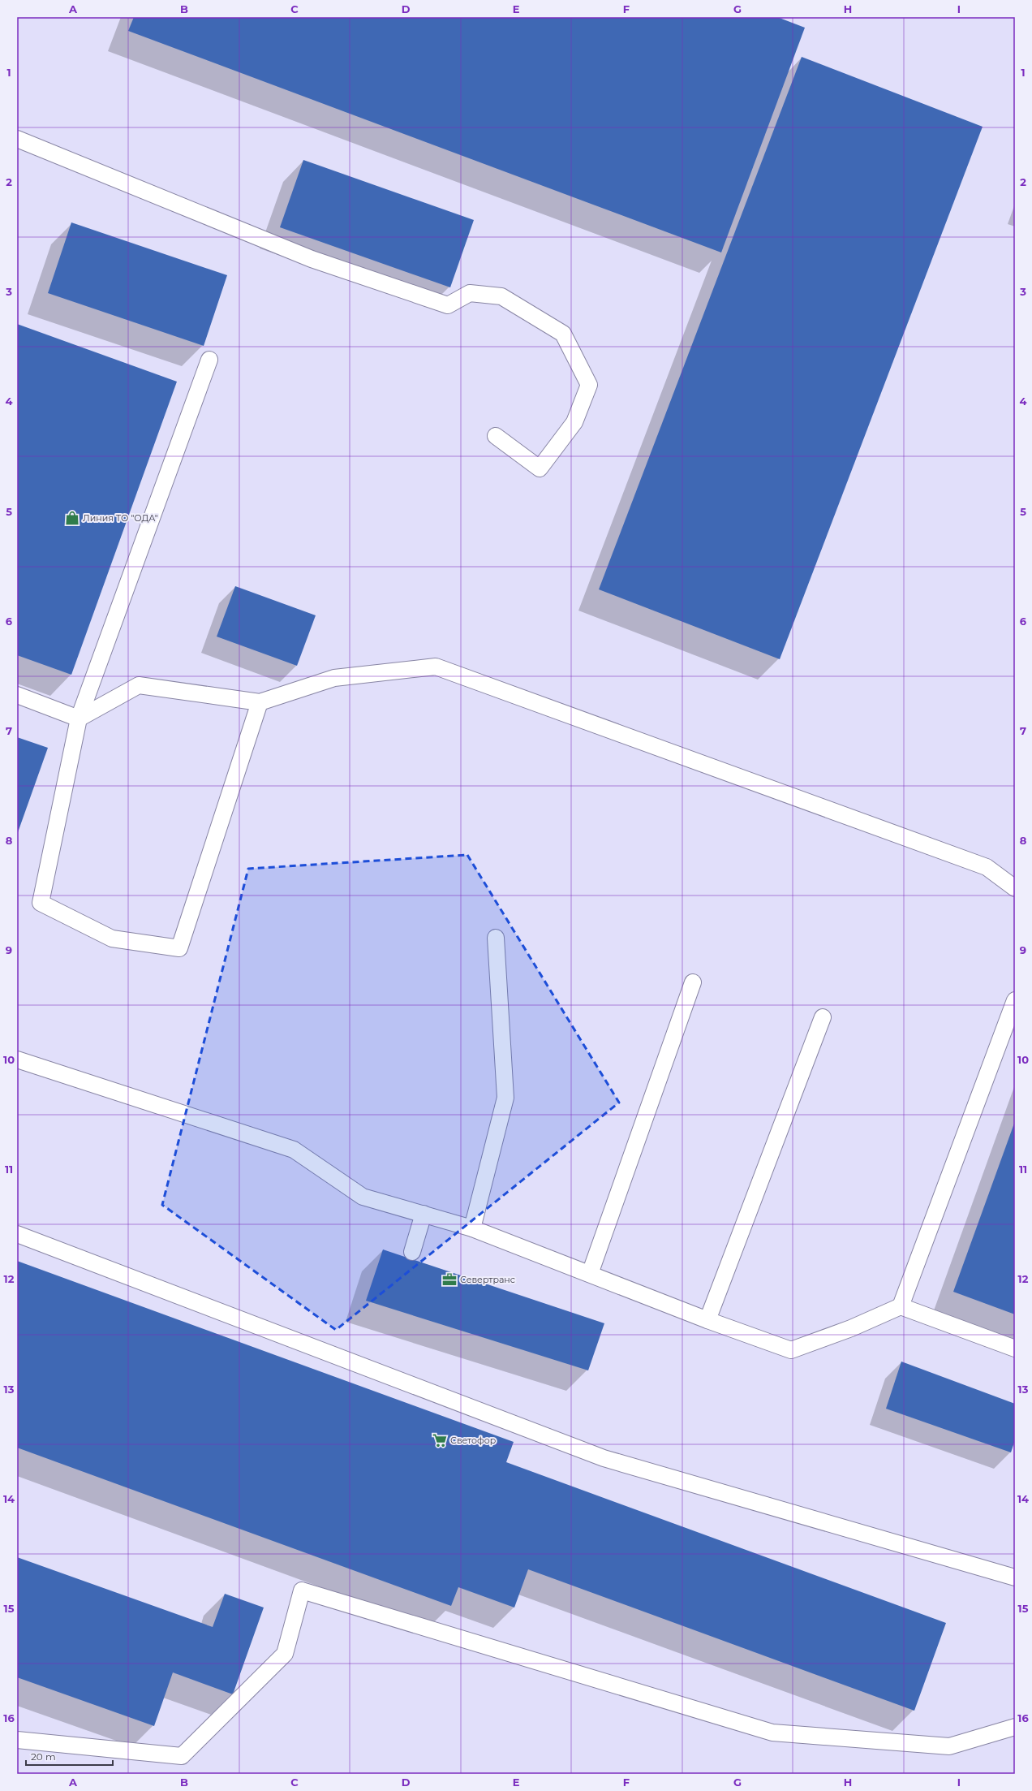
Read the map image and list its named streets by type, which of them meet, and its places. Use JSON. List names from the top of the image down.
{
  "places": {
    "shop": ["Линия ТО \"ОДА\""],
    "office": ["Севертранс"],
    "supermarket": ["Светофор"]
  },
  "scale_bar": "20 m",
  "grid": {
    "columns": [
      "A",
      "B",
      "C",
      "D",
      "E",
      "F",
      "G",
      "H",
      "I"
    ],
    "rows": [
      "1",
      "2",
      "3",
      "4",
      "5",
      "6",
      "7",
      "8",
      "9",
      "10",
      "11",
      "12",
      "13",
      "14",
      "15",
      "16"
    ]
  }
}
